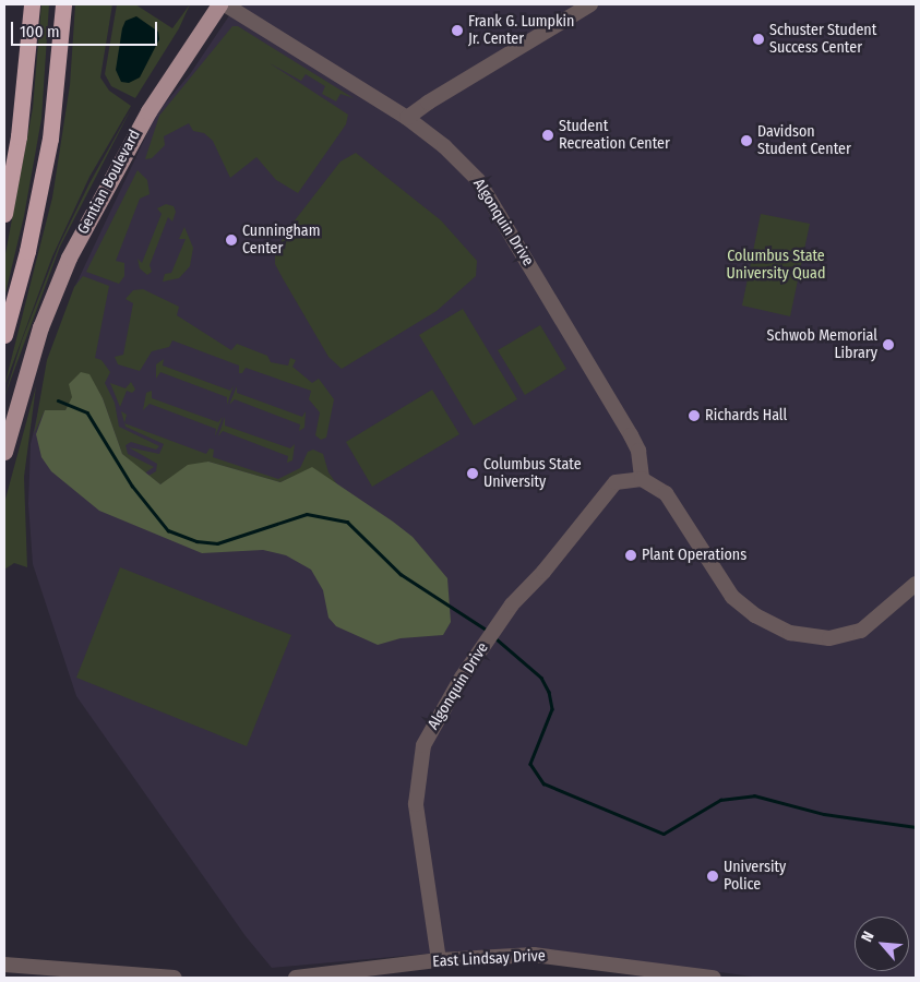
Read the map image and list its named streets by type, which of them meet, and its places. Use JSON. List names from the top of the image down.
{
  "streets": {
    "main road": ["Gentian Boulevard"],
    "street": ["Algonquin Drive", "East Lindsay Drive"]
  },
  "crossings": [
    ["Algonquin Drive", "East Lindsay Drive"]
  ],
  "parks": ["Columbus State University Quad"],
  "places": [
    "Frank G. Lumpkin Jr. Center",
    "Schuster Student Success Center",
    "Student Recreation Center",
    "Davidson Student Center",
    "Cunningham Center",
    "Schwob Memorial Library",
    "Richards Hall",
    "Columbus State University",
    "Plant Operations",
    "University Police"
  ],
  "scale_bar": "100 m",
  "north": "top left"
}
